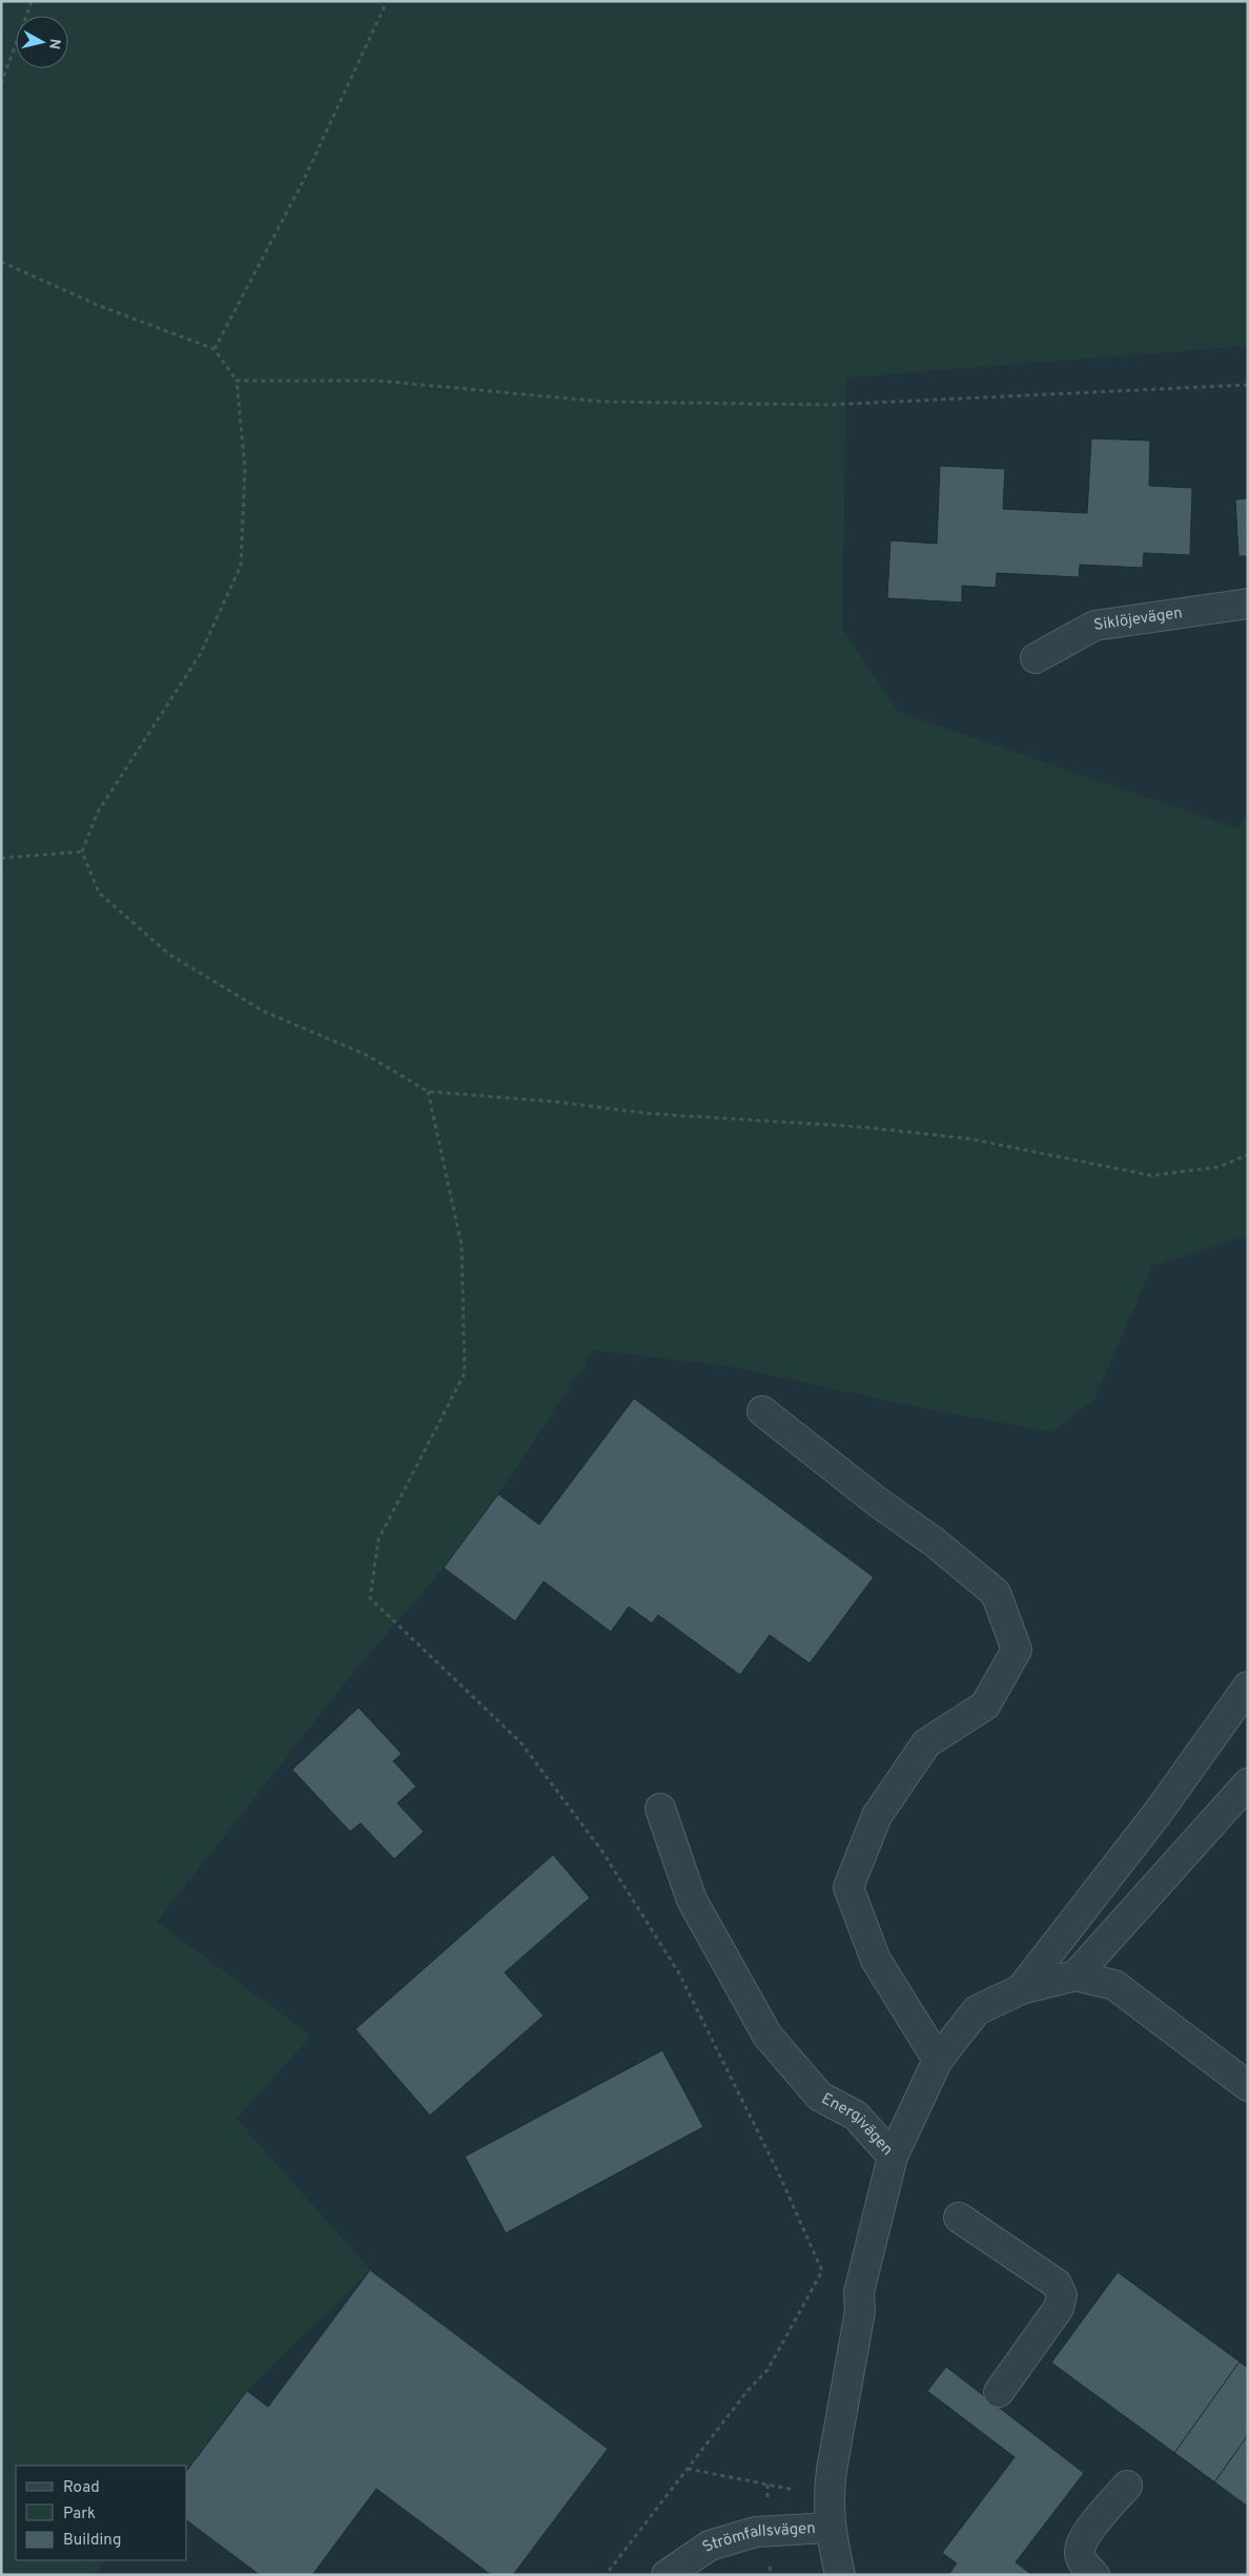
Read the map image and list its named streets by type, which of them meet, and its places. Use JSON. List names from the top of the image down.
{
  "streets": {
    "street": ["Siklöjevägen", "Energivägen", "Strömfallsvägen"]
  },
  "crossings": [
    ["Energivägen", "Strömfallsvägen"]
  ],
  "legend": ["Road", "Park", "Building"],
  "north": "right"
}
